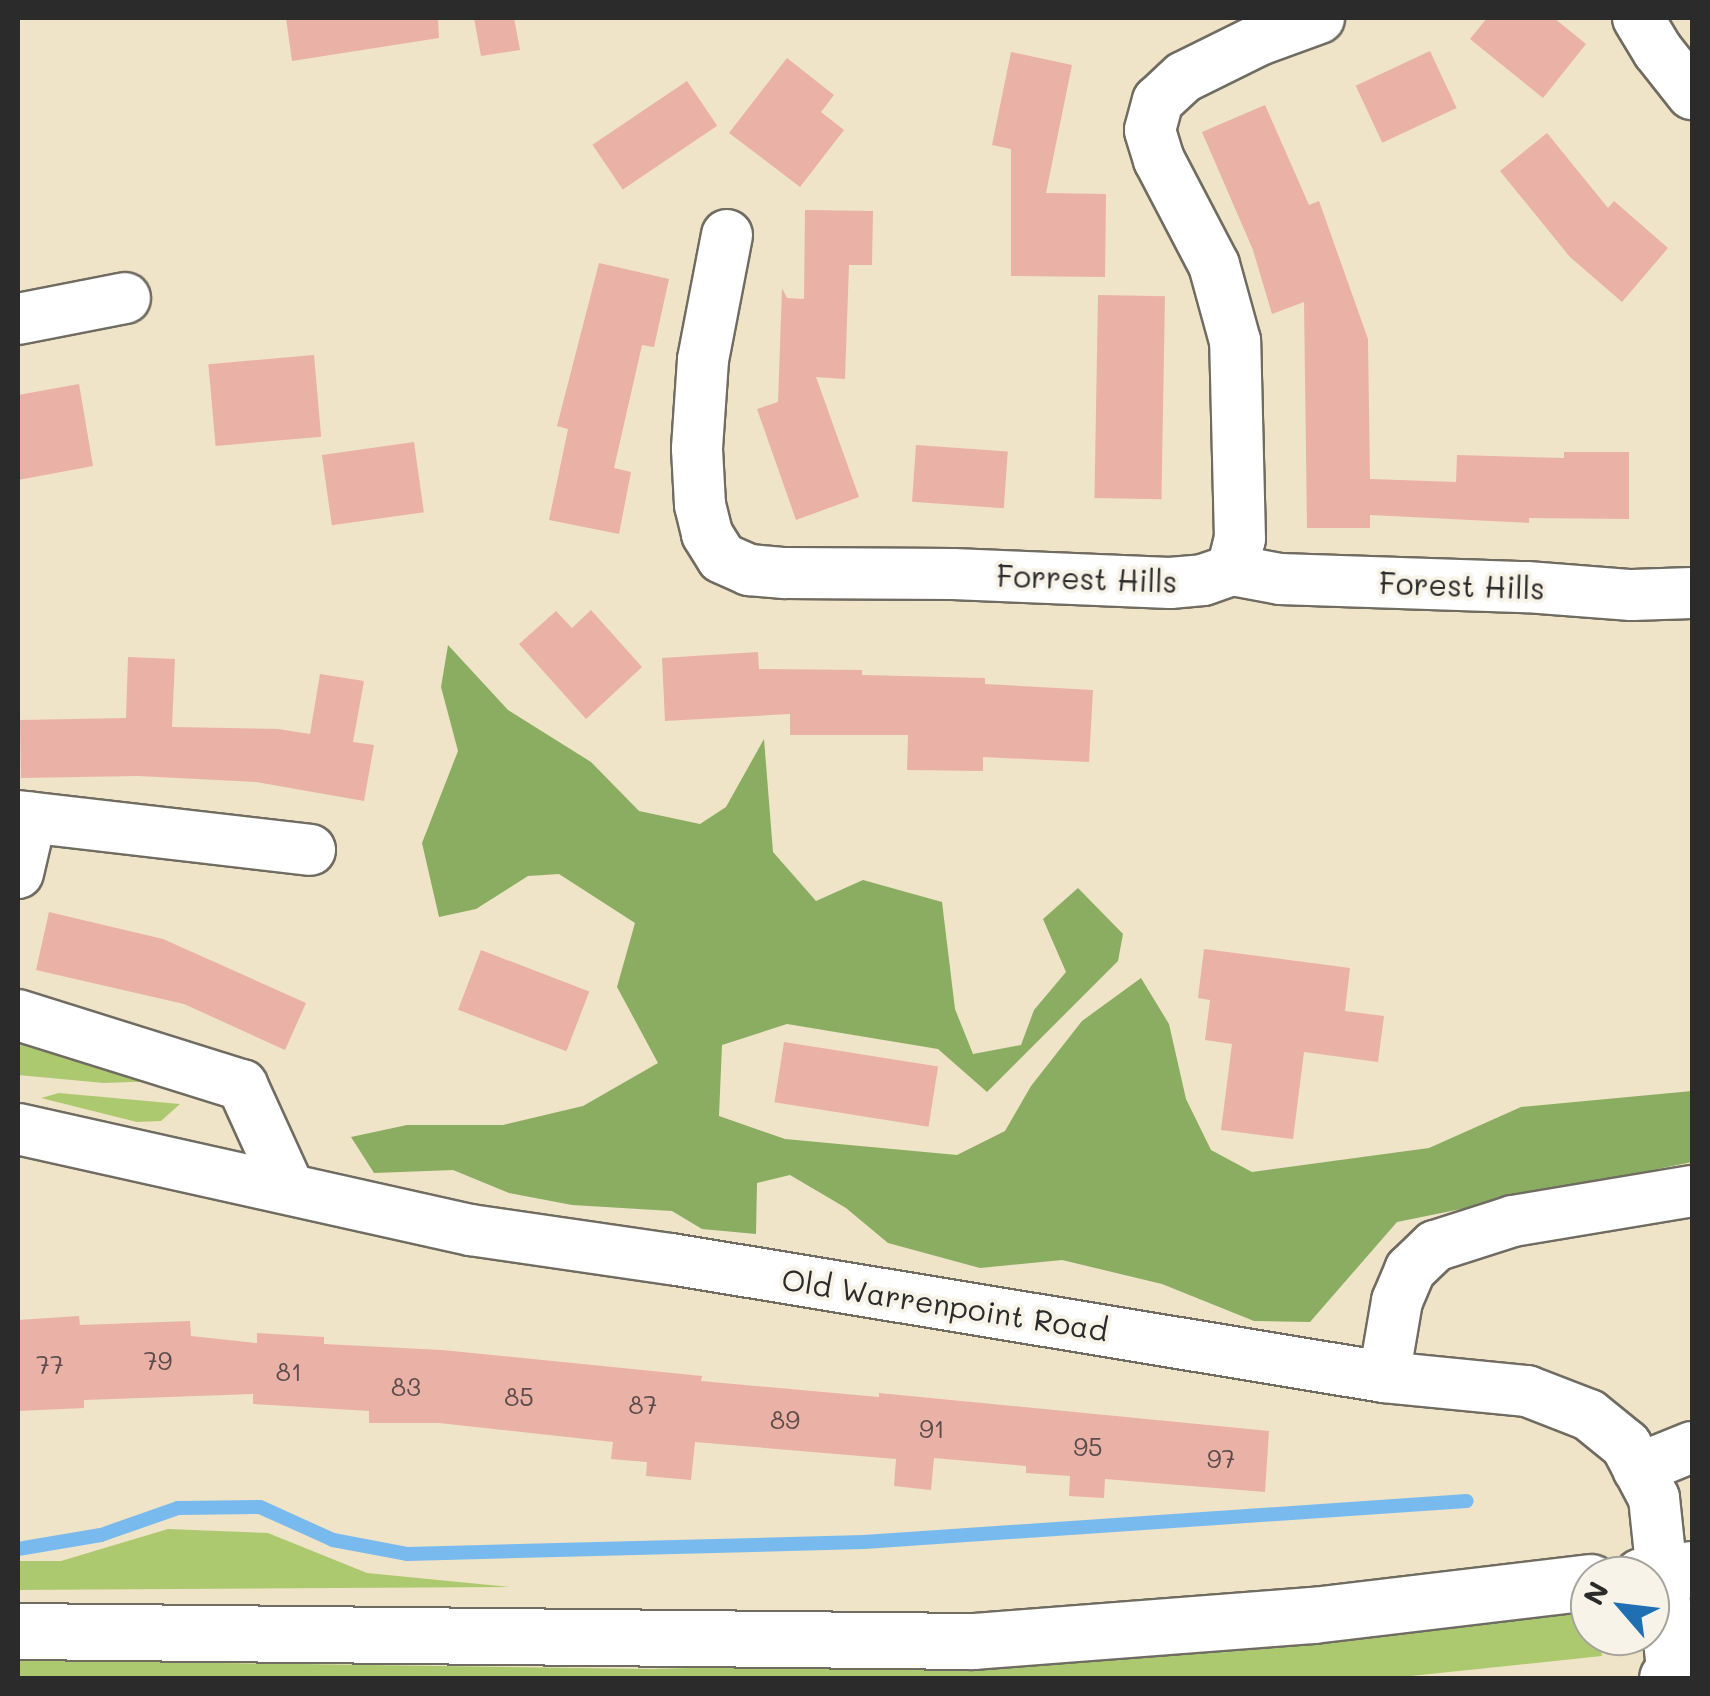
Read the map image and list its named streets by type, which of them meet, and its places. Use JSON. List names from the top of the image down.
{
  "streets": {
    "street": ["Forrest Hills", "Forest Hills", "Old Warrenpoint Road"]
  },
  "crossings": [
    ["Forrest Hills", "Forest Hills"]
  ],
  "house_numbers": [
    "79",
    "77",
    "81",
    "83",
    "85",
    "87",
    "89",
    "91",
    "95",
    "97"
  ],
  "north": "top left"
}
